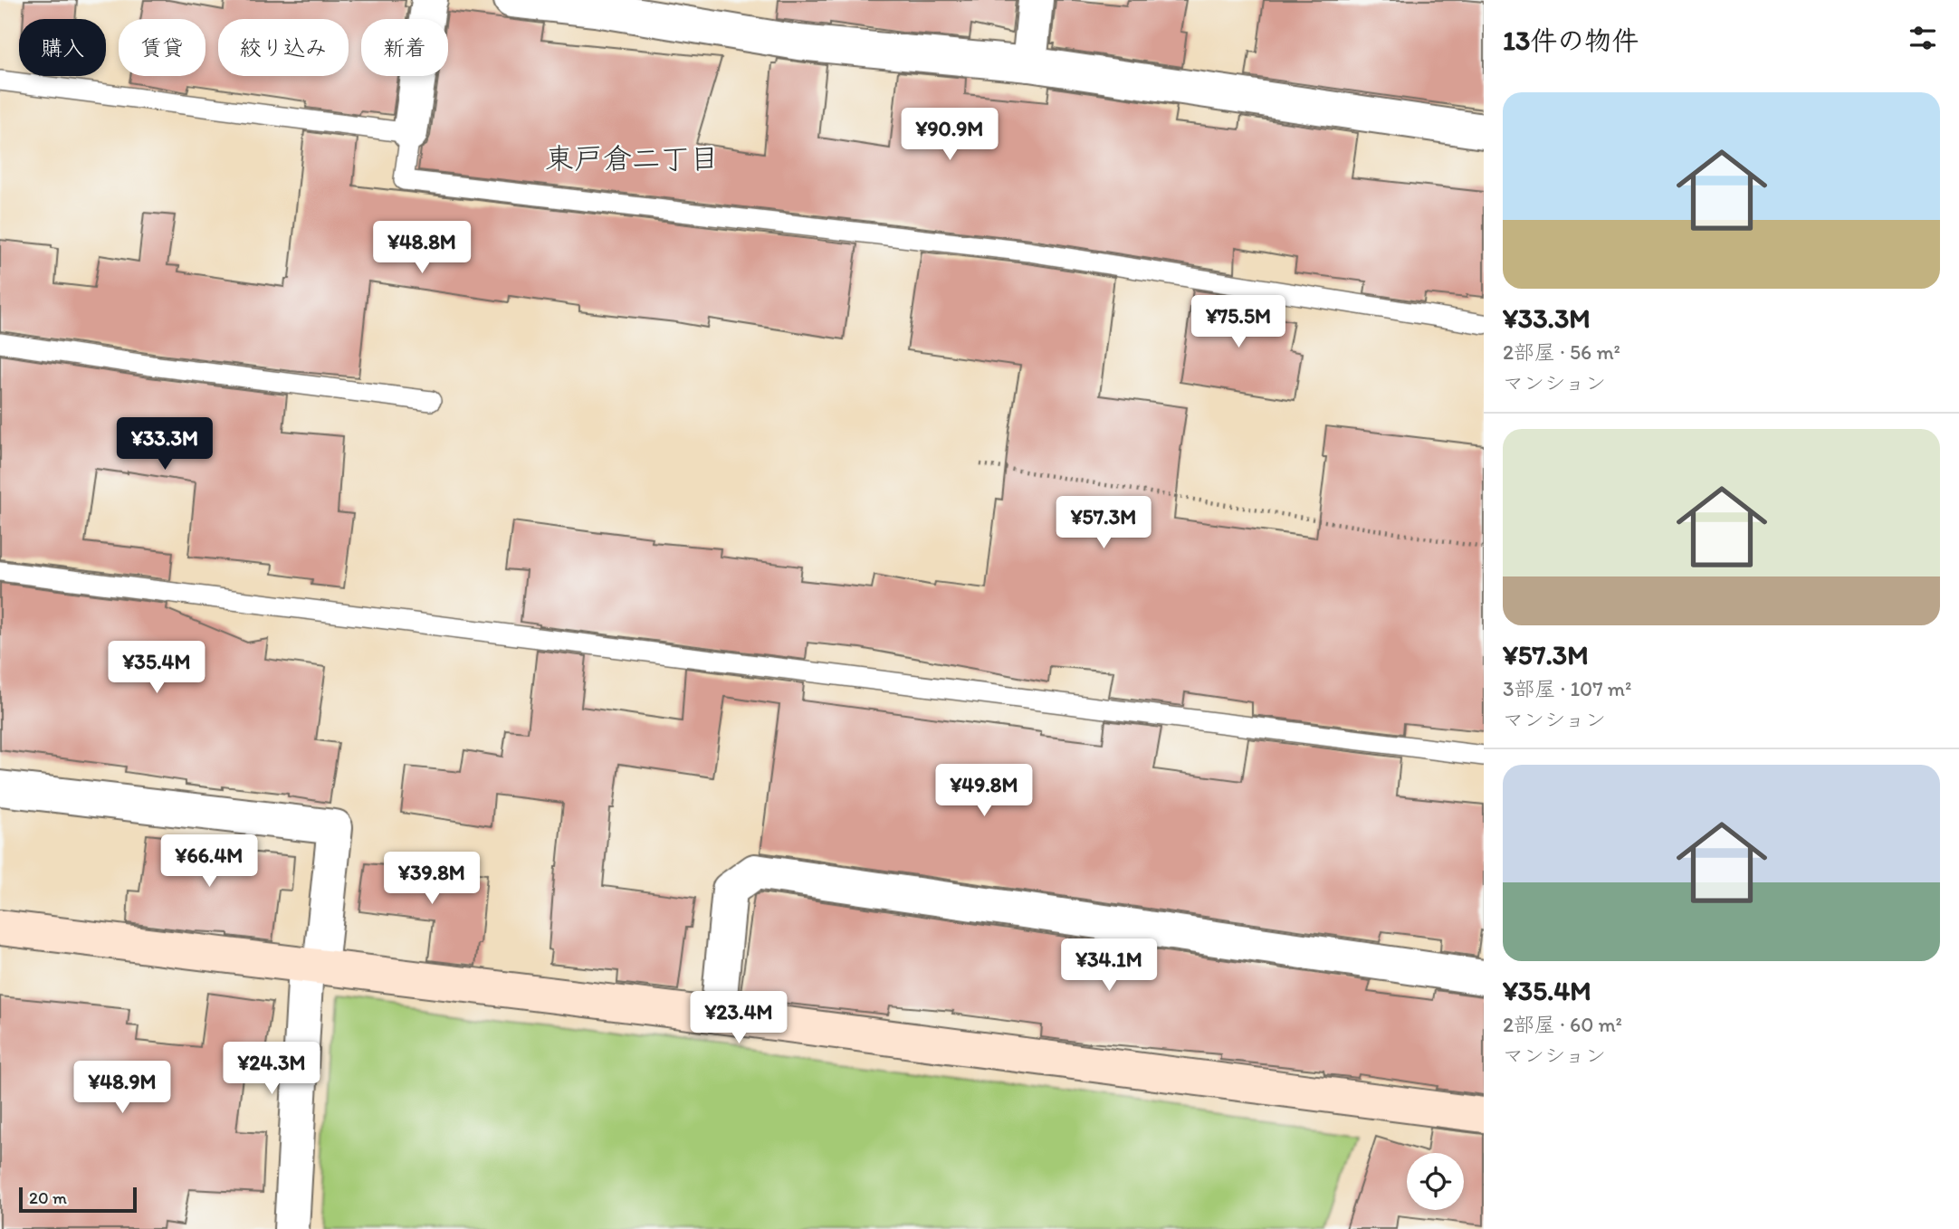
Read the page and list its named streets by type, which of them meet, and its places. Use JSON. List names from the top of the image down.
{
  "districts": ["東戸倉二丁目"],
  "scale_bar": "20 m",
  "page": {
    "heading": "13件の物件",
    "chip": [
      "購入",
      "賃貸",
      "絞り込み",
      "新着"
    ],
    "list": [
      {
        "name": "¥33.3M",
        "note": "2部屋 · 56 m² · マンション"
      },
      {
        "name": "¥57.3M",
        "note": "3部屋 · 107 m² · マンション"
      },
      {
        "name": "¥35.4M",
        "note": "2部屋 · 60 m² · マンション"
      }
    ],
    "price": [
      "¥90.9M",
      "¥48.8M",
      "¥75.5M",
      "¥33.3M",
      "¥57.3M",
      "¥35.4M",
      "¥49.8M",
      "¥66.4M",
      "¥39.8M",
      "¥34.1M",
      "¥23.4M",
      "¥24.3M",
      "¥48.9M"
    ],
    "scale": "20 m"
  }
}
